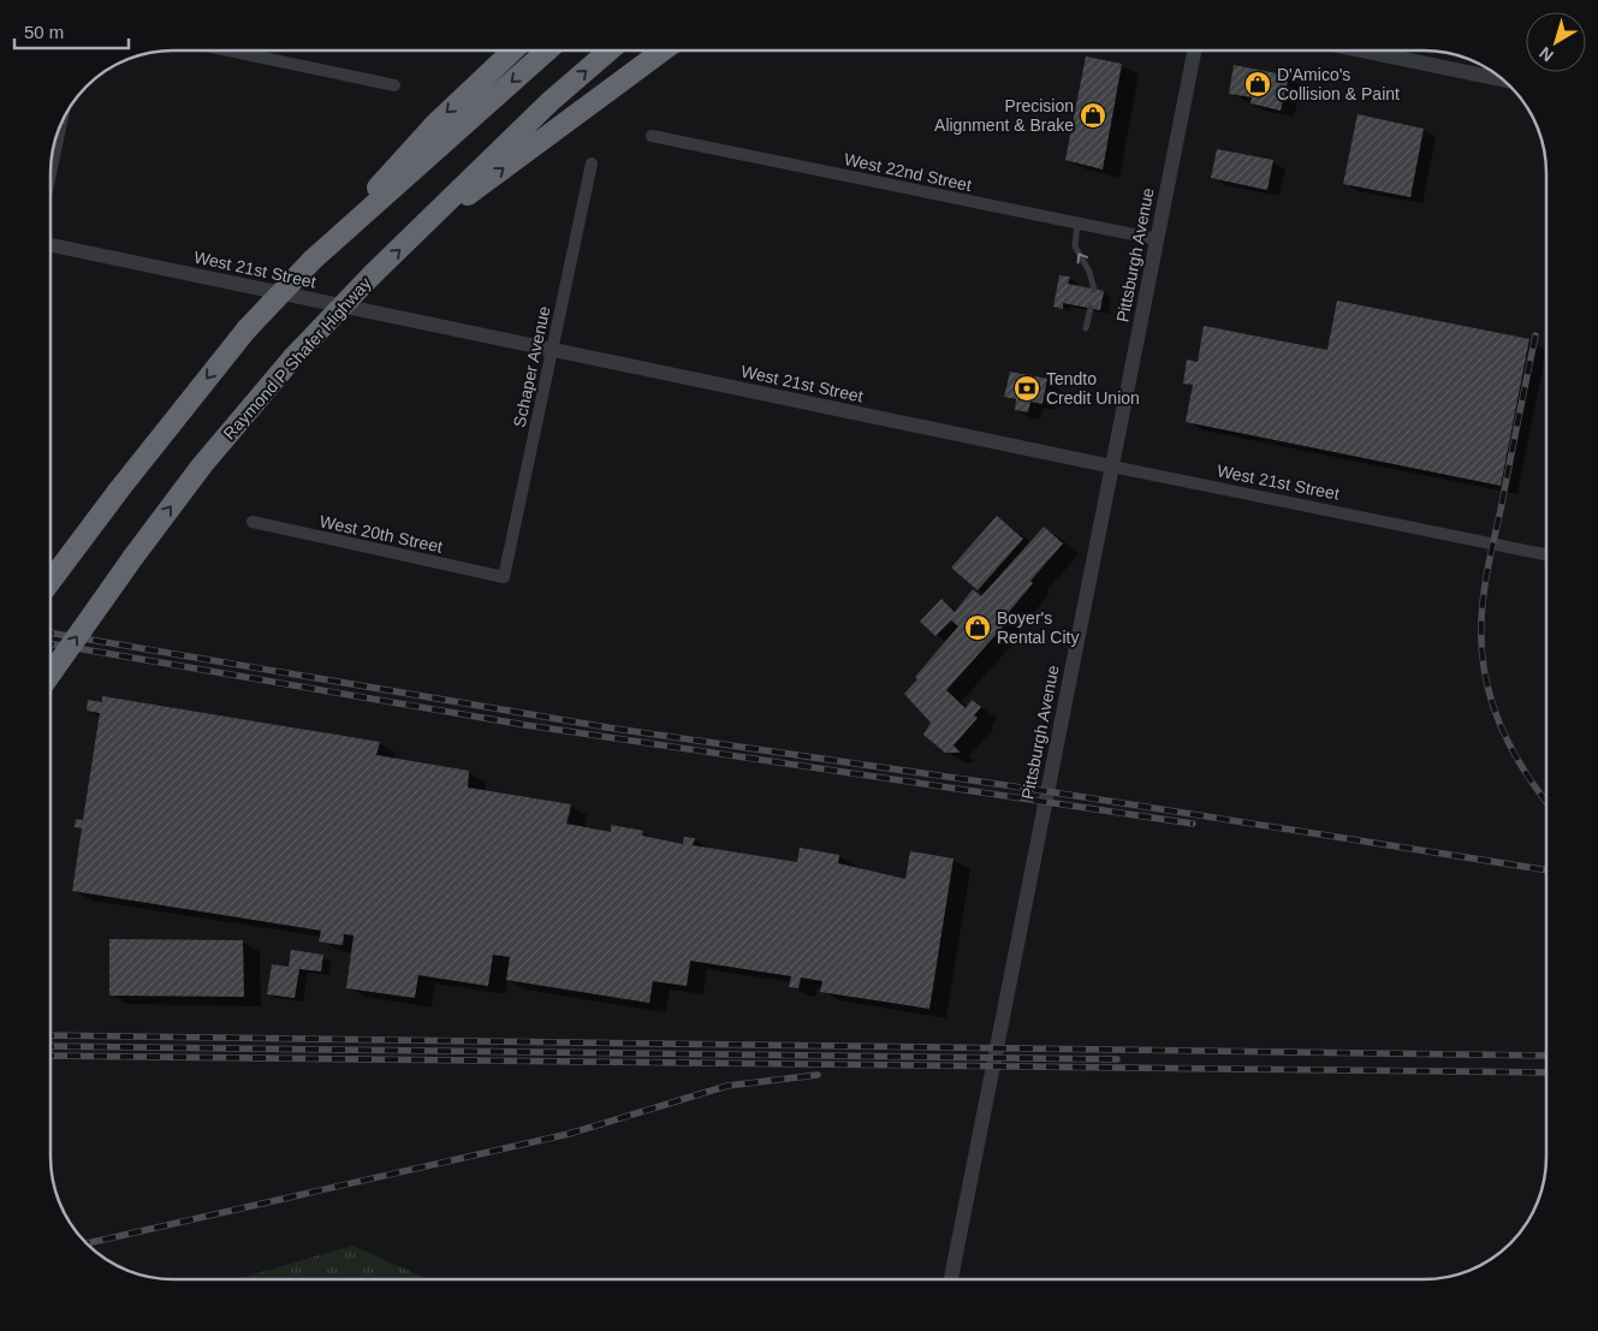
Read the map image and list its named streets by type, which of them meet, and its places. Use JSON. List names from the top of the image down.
{
  "streets": {
    "highway": ["Raymond P Shafer Highway"],
    "street": [
      "West 22nd Street",
      "Pittsburgh Avenue",
      "West 21st Street",
      "Schaper Avenue",
      "West 20th Street"
    ]
  },
  "crossings": [
    ["West 22nd Street", "Pittsburgh Avenue"],
    ["Pittsburgh Avenue", "West 21st Street"],
    ["West 21st Street", "Schaper Avenue"],
    ["Schaper Avenue", "West 20th Street"]
  ],
  "places": {
    "shop": ["D'Amico's Collision & Paint", "Precision Alignment & Brake", "Boyer's Rental City"],
    "bank": ["Tendto Credit Union"]
  },
  "scale_bar": "50 m",
  "north": "bottom left"
}
